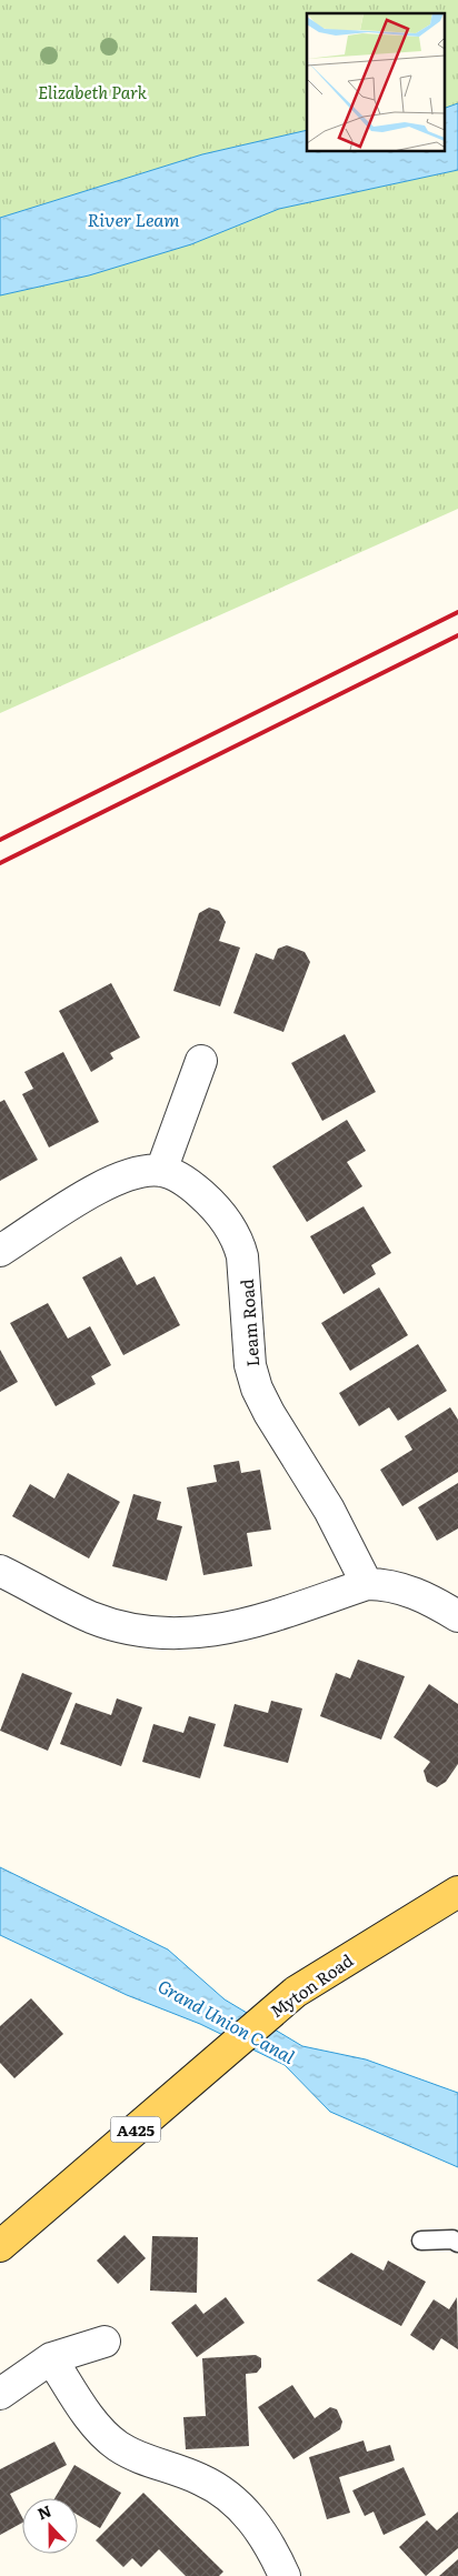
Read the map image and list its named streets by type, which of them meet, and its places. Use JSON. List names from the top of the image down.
{
  "streets": {
    "main road": ["Myton Road", "A425"],
    "street": ["Leam Road"]
  },
  "water": ["River Leam", "Grand Union Canal"],
  "parks": ["Elizabeth Park"],
  "north": "top"
}
